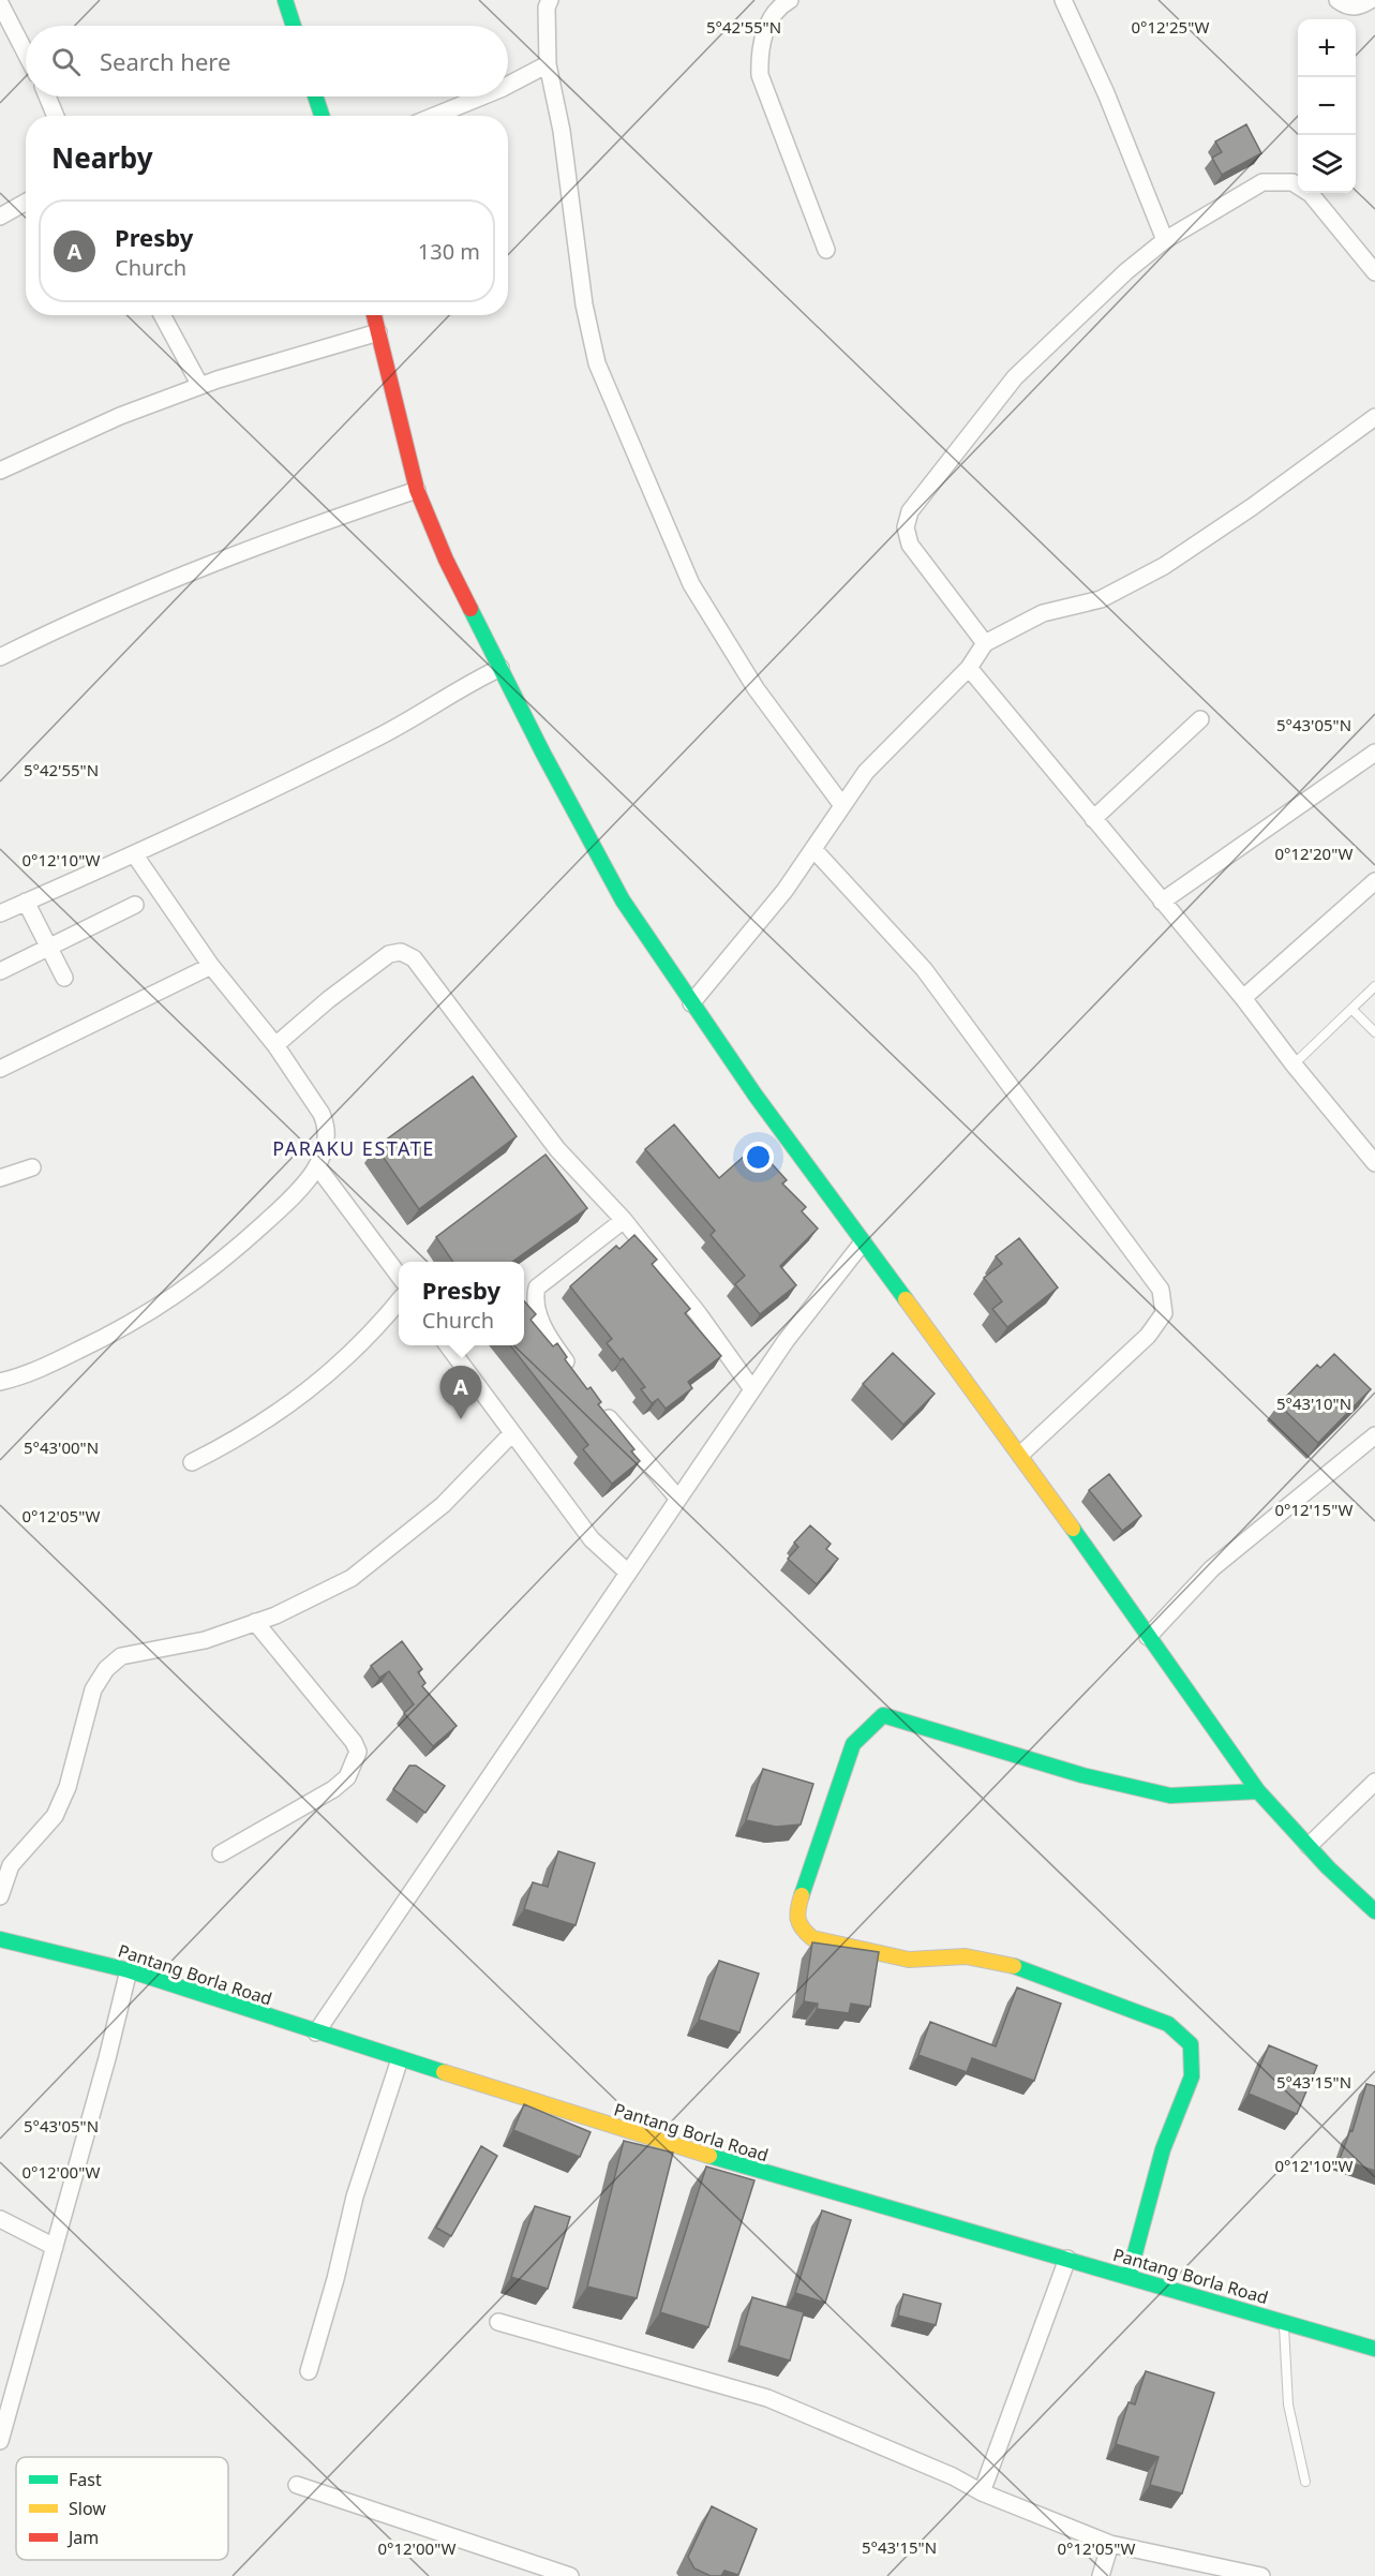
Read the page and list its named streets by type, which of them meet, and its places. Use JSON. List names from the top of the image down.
{
  "streets": {
    "street": ["Pantang Borla Road"]
  },
  "districts": ["PARAKU ESTATE"],
  "legend": ["Fast", "Slow", "Jam"],
  "page": {
    "map_buttons": ["+", "−"],
    "search": "Search here",
    "heading": "Nearby",
    "list": [
      {
        "mark": "A",
        "name": "Presby",
        "note": "Church",
        "value": "130 m"
      }
    ],
    "popup": ["Presby", "Church"],
    "pins": "A"
  },
  "coordinates": [
    "0°12'25\"W",
    "5°42'55\"N",
    "5°43'05\"N",
    "0°12'20\"W",
    "0°12'10\"W",
    "5°43'10\"N",
    "5°43'00\"N",
    "0°12'15\"W",
    "0°12'05\"W",
    "5°43'15\"N",
    "0°12'00\"W"
  ]
}
